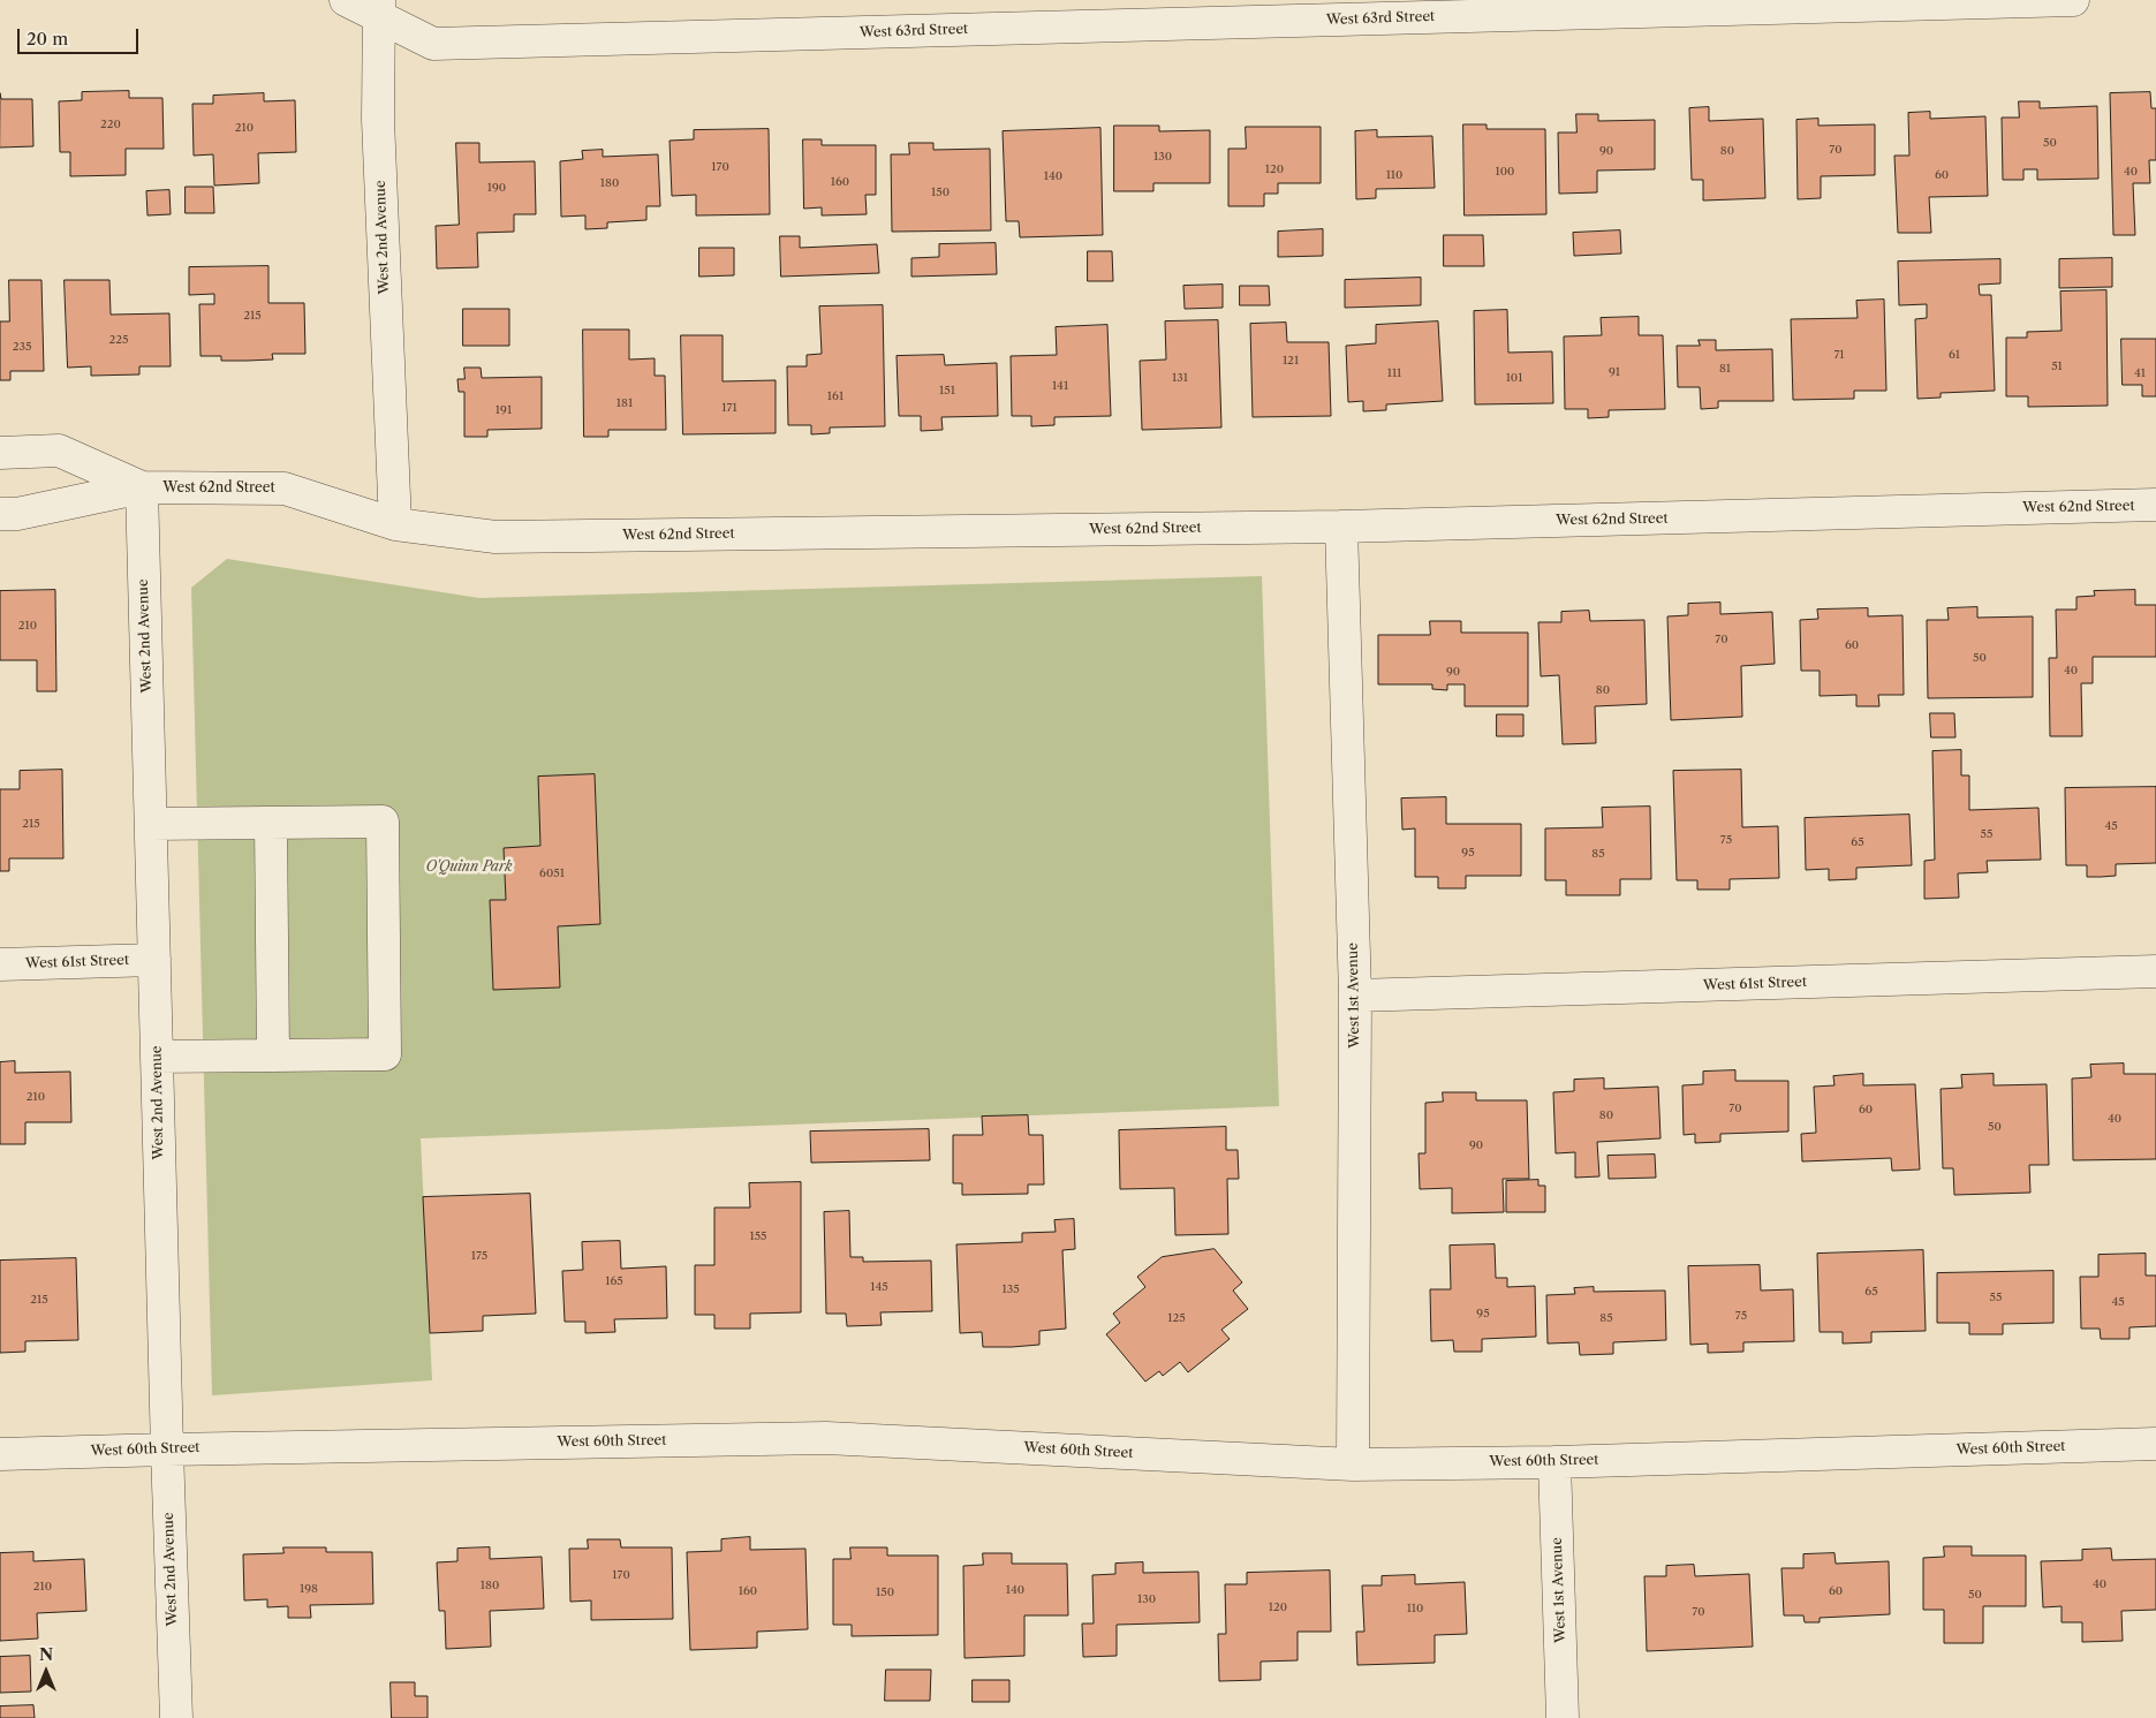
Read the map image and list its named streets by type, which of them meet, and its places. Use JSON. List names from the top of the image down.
{
  "streets": {
    "street": [
      "West 63rd Street",
      "West 2nd Avenue",
      "West 62nd Street",
      "West 61st Street",
      "West 1st Avenue",
      "West 60th Street"
    ]
  },
  "crossings": [
    ["West 63rd Street", "West 2nd Avenue"],
    ["West 2nd Avenue", "West 62nd Street"],
    ["West 2nd Avenue", "West 61st Street"],
    ["West 2nd Avenue", "West 60th Street"],
    ["West 62nd Street", "West 1st Avenue"],
    ["West 61st Street", "West 1st Avenue"],
    ["West 1st Avenue", "West 60th Street"]
  ],
  "parks": ["O'Quinn Park"],
  "house_numbers": [
    "220",
    "210",
    "50",
    "70",
    "90",
    "80",
    "130",
    "170",
    "120",
    "100",
    "40",
    "110",
    "60",
    "140",
    "160",
    "180",
    "190",
    "150",
    "215",
    "225",
    "235",
    "71",
    "61",
    "121",
    "51",
    "81",
    "91",
    "111",
    "41",
    "131",
    "101",
    "141",
    "151",
    "161",
    "181",
    "171",
    "191",
    "210",
    "70",
    "60",
    "50",
    "40",
    "90",
    "80",
    "215",
    "45",
    "55",
    "75",
    "65",
    "95",
    "85",
    "6051",
    "210",
    "70",
    "60",
    "80",
    "40",
    "50",
    "90",
    "155",
    "175",
    "165",
    "145",
    "135",
    "65",
    "55",
    "215",
    "45",
    "95",
    "75",
    "125",
    "85",
    "170",
    "40",
    "180",
    "210",
    "198",
    "140",
    "160",
    "60",
    "150",
    "50",
    "130",
    "120",
    "110",
    "70"
  ],
  "scale_bar": "20 m",
  "north": "top"
}
